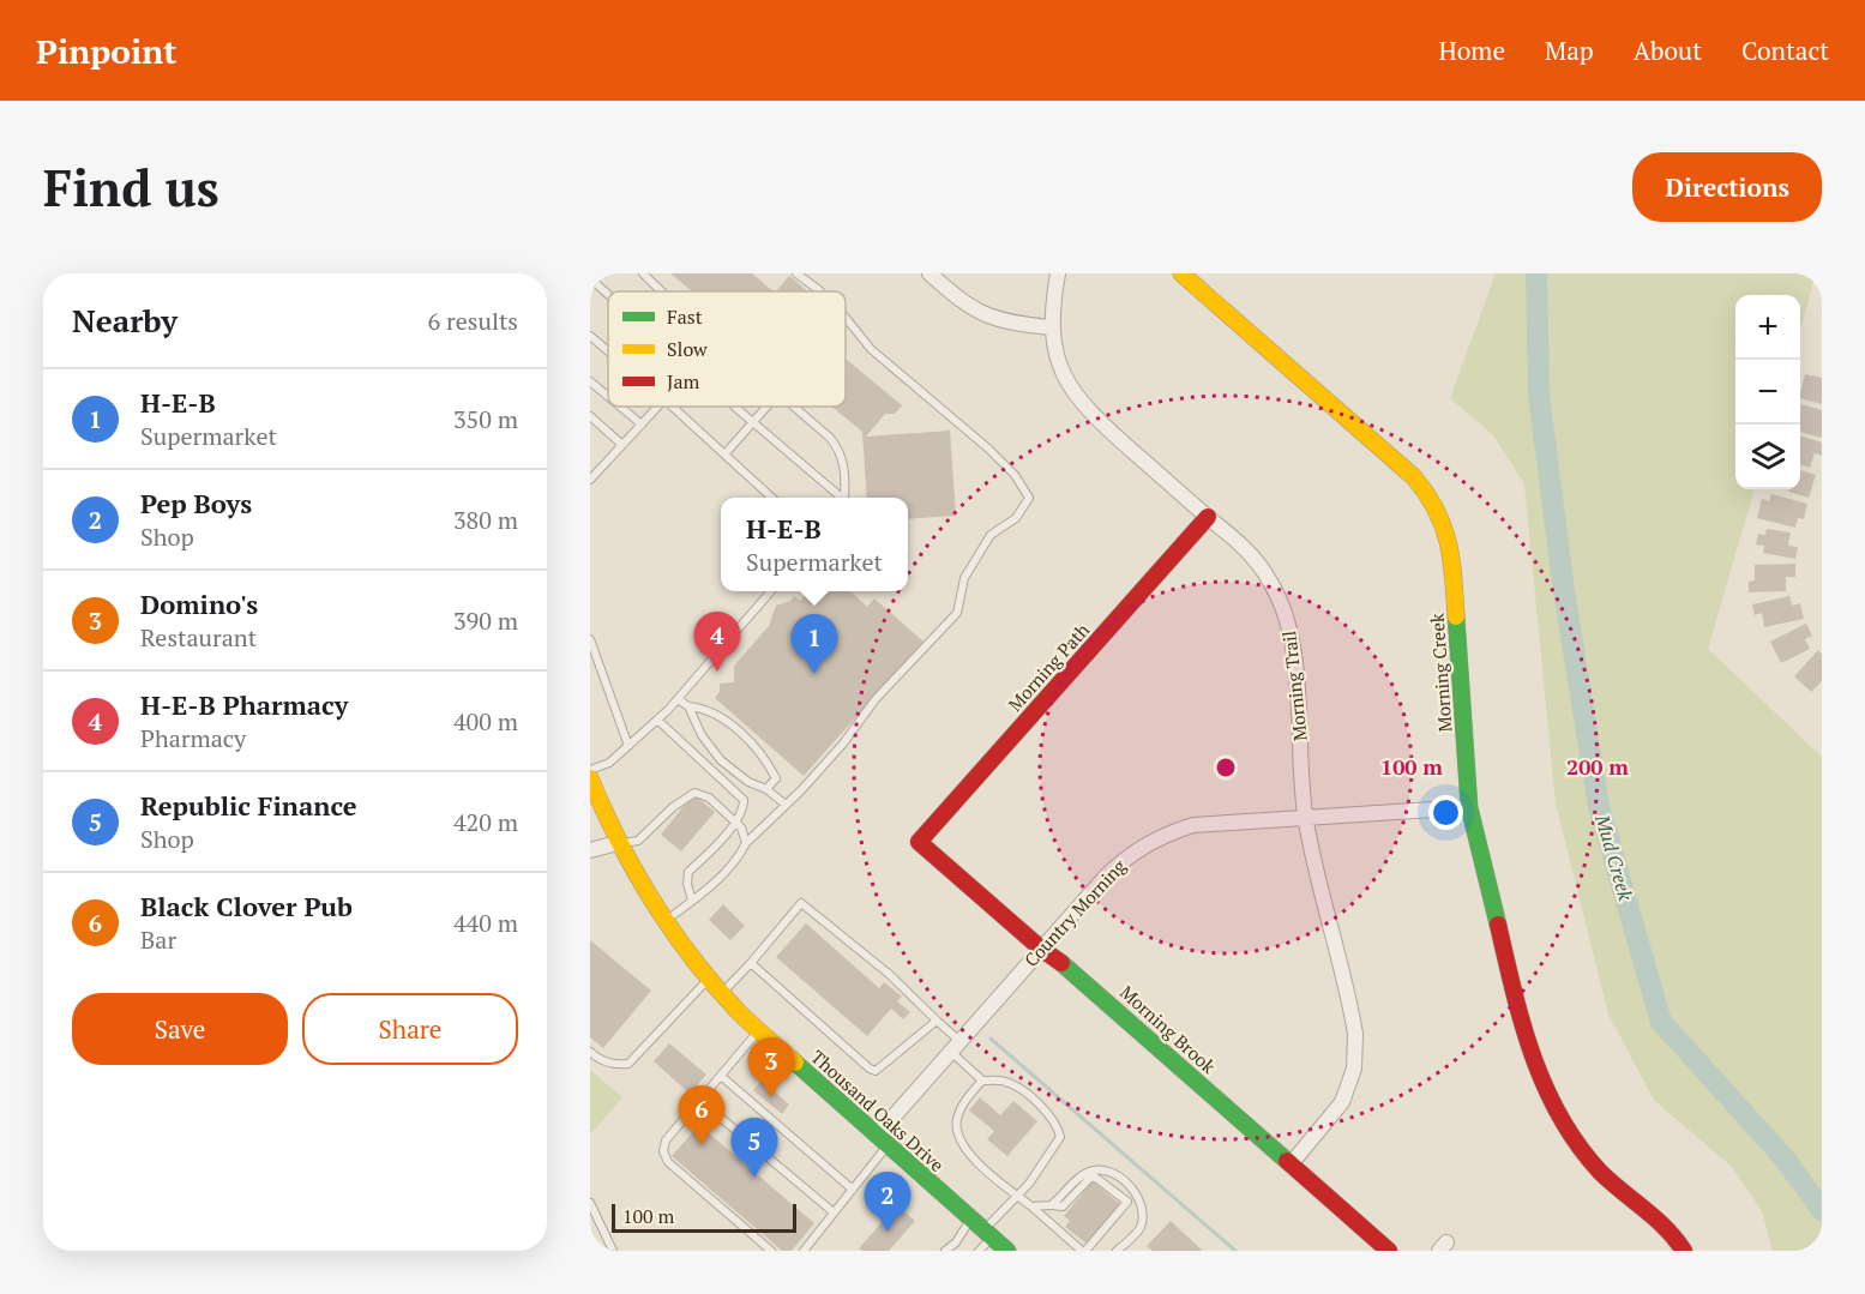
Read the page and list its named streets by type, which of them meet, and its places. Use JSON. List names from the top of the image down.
{
  "streets": {
    "street": [
      "Morning Path",
      "Morning Creek",
      "Morning Trail",
      "Country Morning",
      "Morning Brook",
      "Thousand Oaks Drive"
    ]
  },
  "crossings": [
    ["Morning Path", "Morning Trail"],
    ["Morning Path", "Morning Brook"],
    ["Morning Creek", "Country Morning"],
    ["Morning Trail", "Country Morning"],
    ["Morning Trail", "Morning Brook"],
    ["Country Morning", "Morning Brook"],
    ["Country Morning", "Thousand Oaks Drive"]
  ],
  "water": ["Mud Creek"],
  "legend": ["Fast", "Slow", "Jam"],
  "scale_bar": "100 m",
  "page": {
    "header": "Pinpoint",
    "nav": [
      "Home",
      "Map",
      "About",
      "Contact"
    ],
    "buttons": [
      "Directions",
      ["Save", "Share"]
    ],
    "title": "Find us",
    "heading": ["Nearby", "6 results"],
    "map_buttons": ["+", "−"],
    "list": [
      {
        "mark": "1",
        "name": "H-E-B",
        "note": "Supermarket",
        "value": "350 m"
      },
      {
        "mark": "2",
        "name": "Pep Boys",
        "note": "Shop",
        "value": "380 m"
      },
      {
        "mark": "3",
        "name": "Domino's",
        "note": "Restaurant",
        "value": "390 m"
      },
      {
        "mark": "4",
        "name": "H-E-B Pharmacy",
        "note": "Pharmacy",
        "value": "400 m"
      },
      {
        "mark": "5",
        "name": "Republic Finance",
        "note": "Shop",
        "value": "420 m"
      },
      {
        "mark": "6",
        "name": "Black Clover Pub",
        "note": "Bar",
        "value": "440 m"
      }
    ],
    "popup": ["H-E-B", "Supermarket"],
    "pins": [
      "4",
      "1",
      "3",
      "6",
      "5",
      "2"
    ],
    "scale": "100 m"
  },
  "rings": ["100 m", "200 m"]
}
